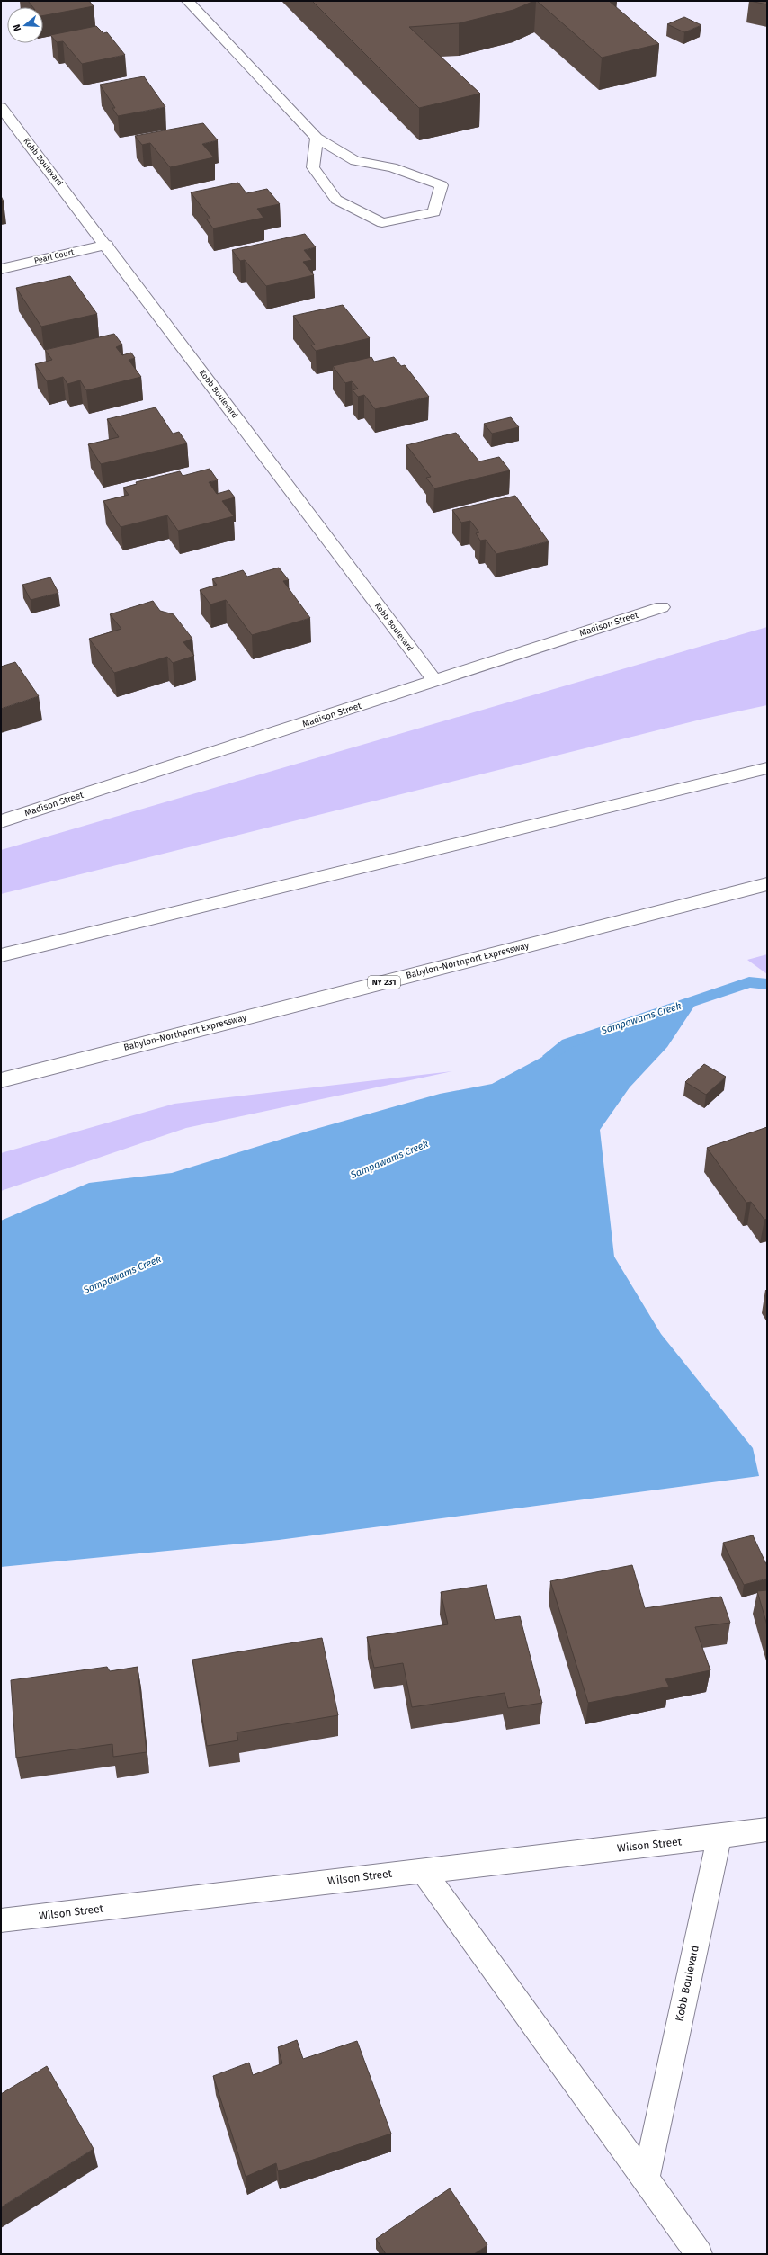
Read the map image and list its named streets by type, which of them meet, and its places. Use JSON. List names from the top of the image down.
{
  "streets": {
    "street": [
      "Kobb Boulevard",
      "Pearl Court",
      "Madison Street",
      "Babylon-Northport Expressway",
      "NY 231",
      "Wilson Street"
    ]
  },
  "crossings": [
    ["Kobb Boulevard", "Pearl Court"],
    ["Kobb Boulevard", "Madison Street"],
    ["Kobb Boulevard", "Wilson Street"]
  ],
  "water": ["Sampawams Creek"],
  "north": "left"
}
